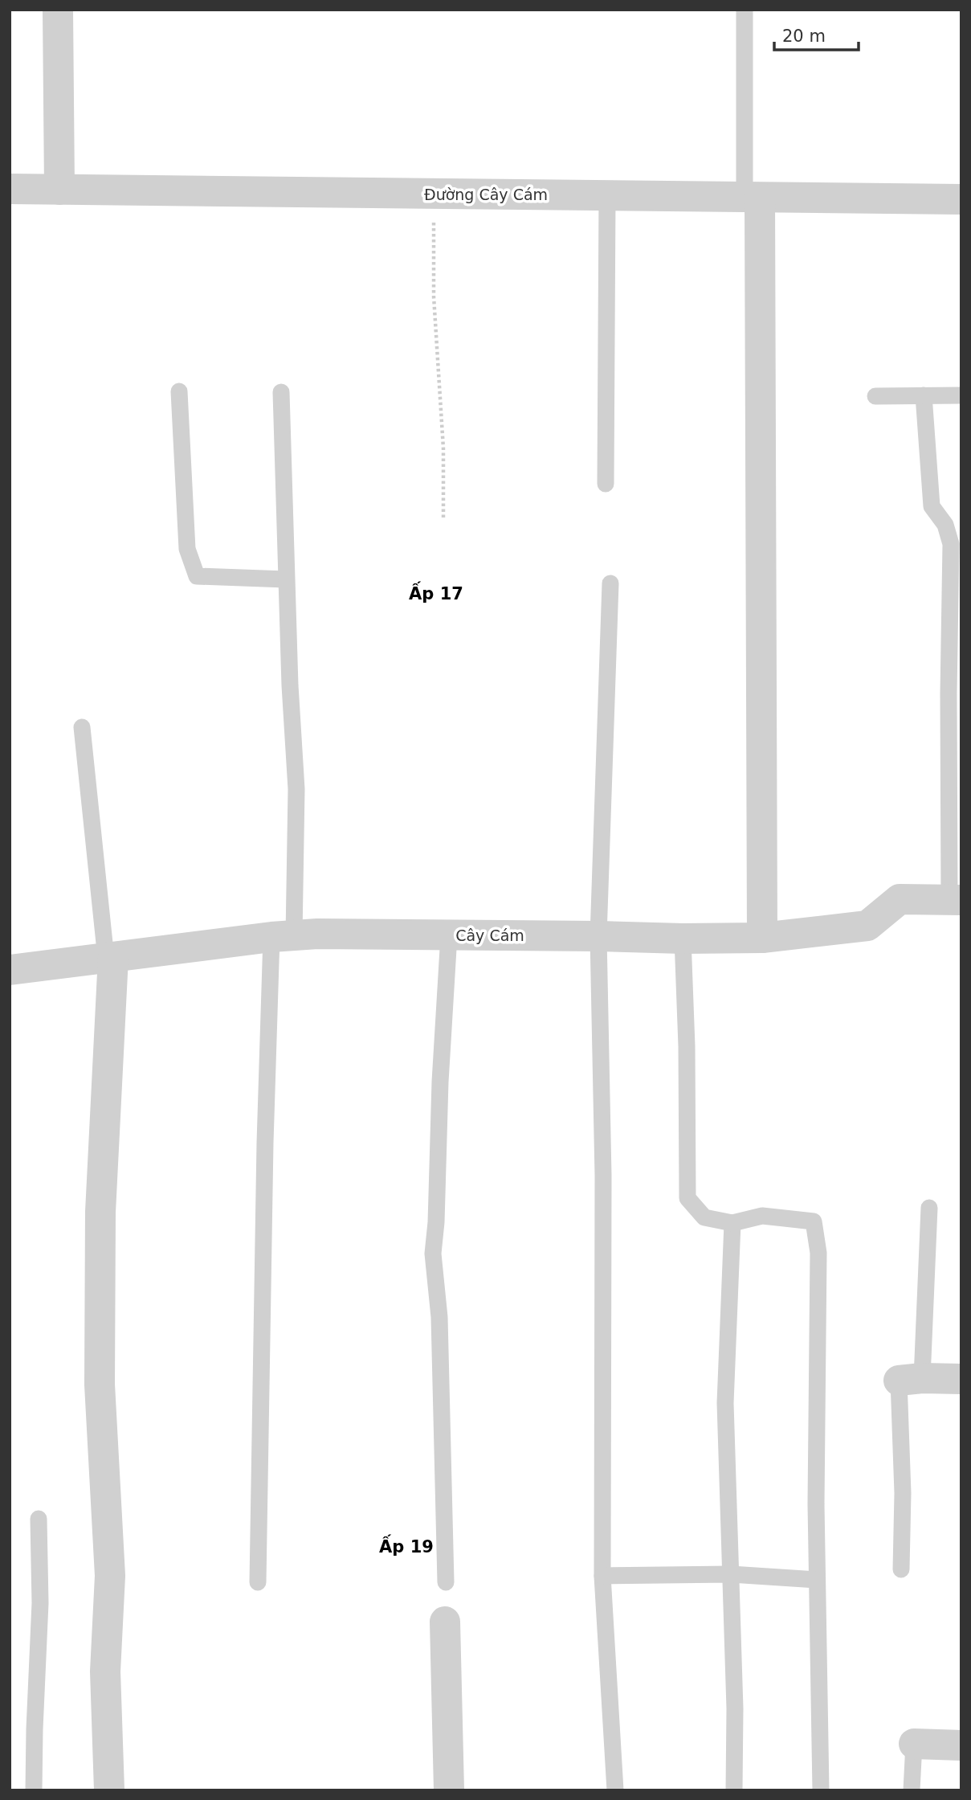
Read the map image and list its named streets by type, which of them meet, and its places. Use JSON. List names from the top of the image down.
{
  "streets": {
    "street": ["Đường Cây Cám", "Cây Cám"]
  },
  "districts": ["Ấp 17", "Ấp 19"],
  "scale_bar": "20 m"
}
